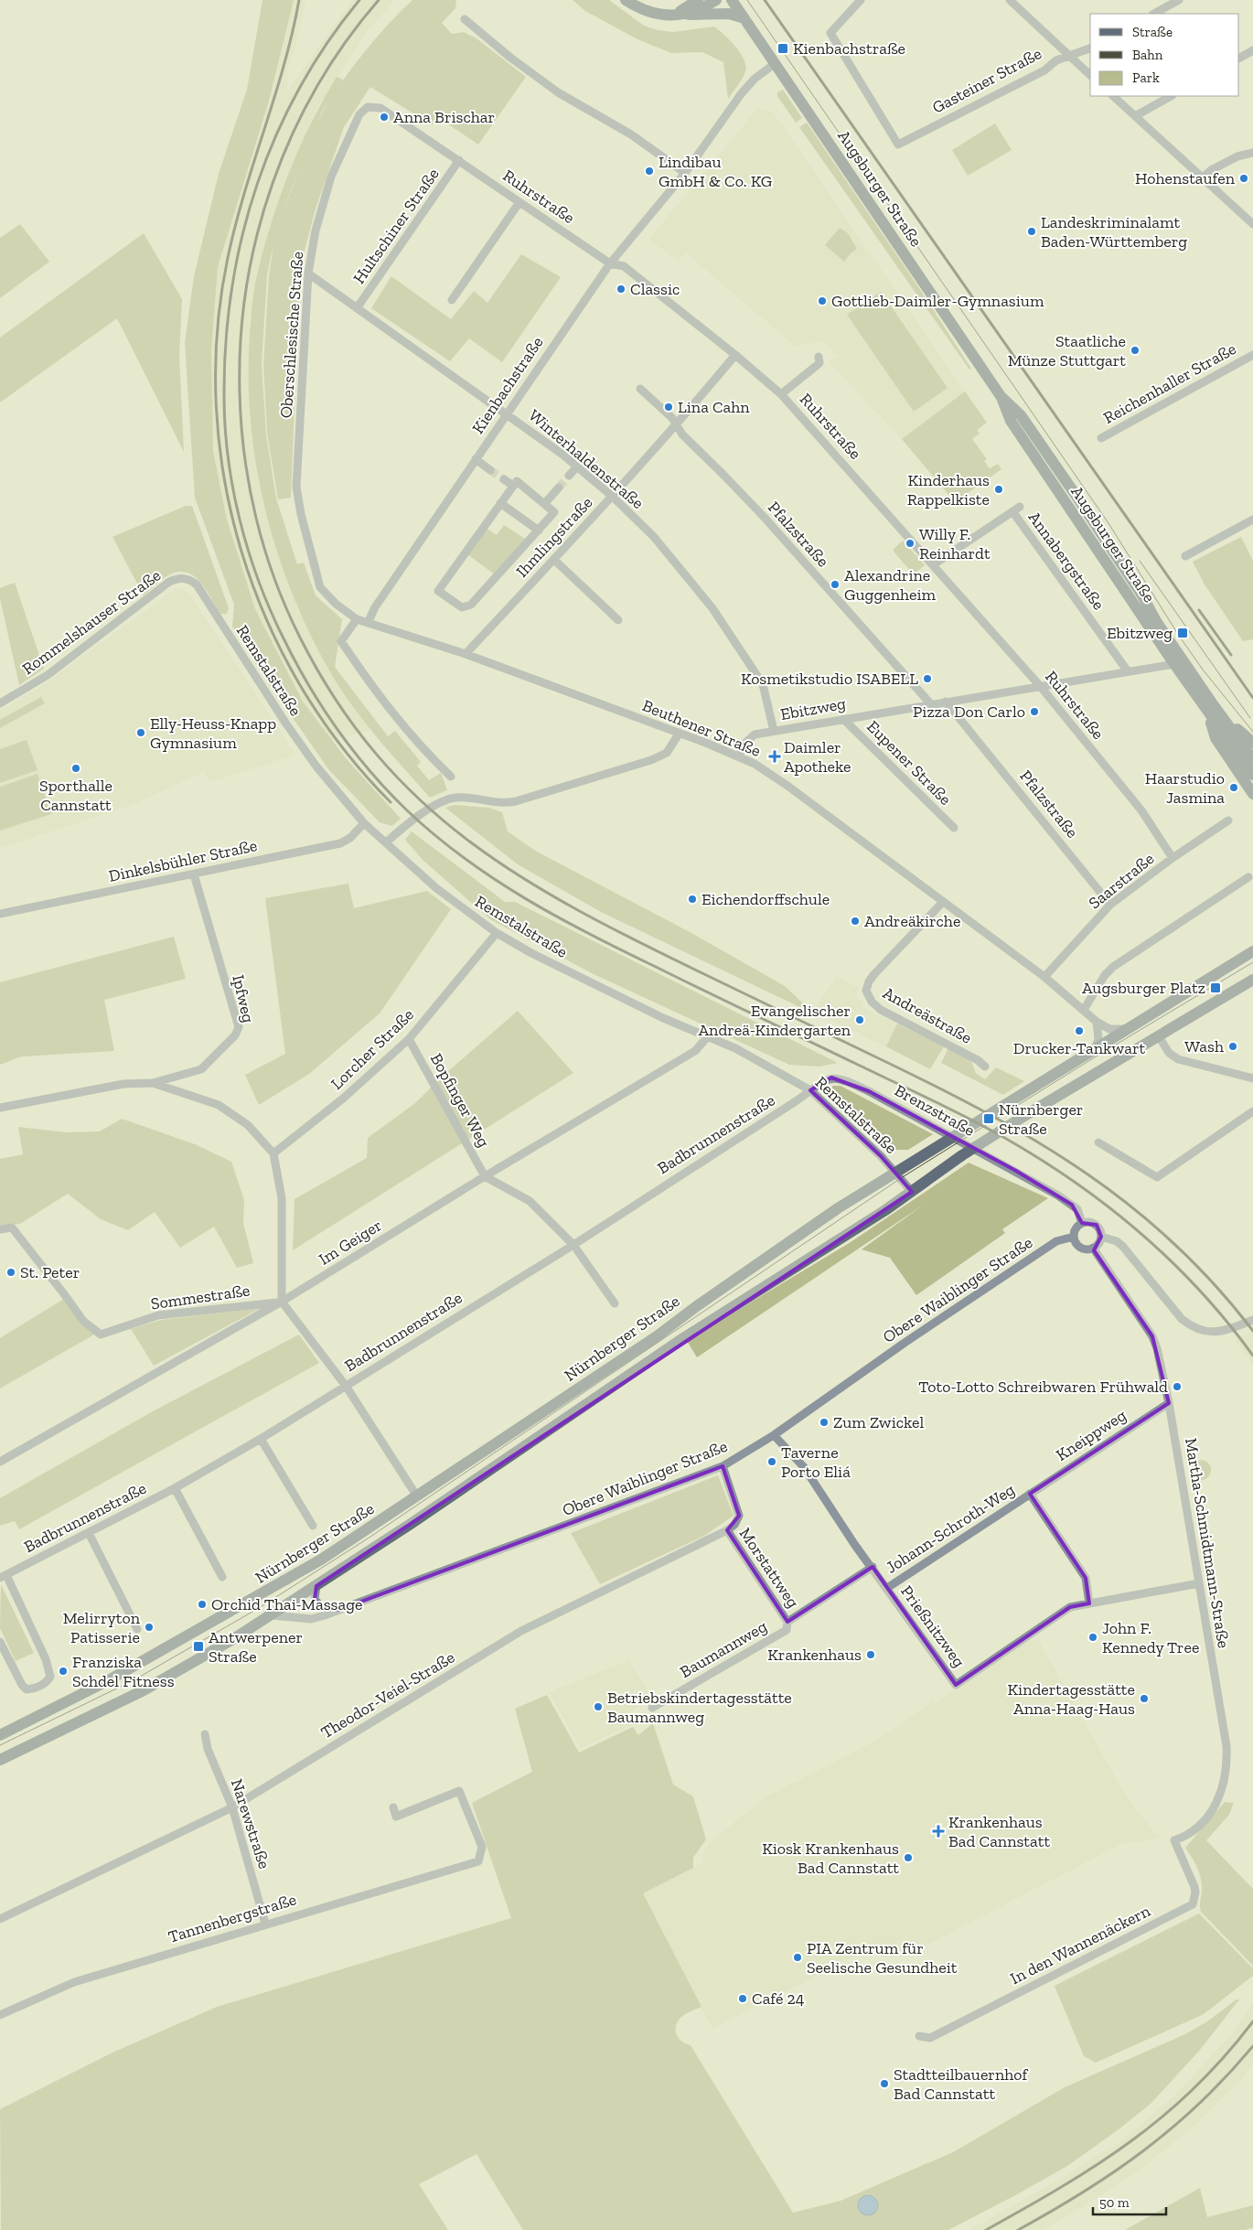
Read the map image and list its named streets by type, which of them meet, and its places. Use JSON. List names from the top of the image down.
{
  "streets": {
    "main road": ["Augsburger Straße", "Nürnberger Straße"],
    "street": [
      "Gasteiner Straße",
      "Ruhrstraße",
      "Hultschiner Straße",
      "Oberschlesische Straße",
      "Reichenhaller Straße",
      "Kienbachstraße",
      "Winterhaldenstraße",
      "Pfalzstraße",
      "Ihmlingstraße",
      "Annabergstraße",
      "Rommelshauser Straße",
      "Remstalstraße",
      "Ebitzweg",
      "Beuthener Straße",
      "Eupener Straße",
      "Dinkelsbühler Straße",
      "Saarstraße",
      "Ipfweg",
      "Andreästraße",
      "Lorcher Straße",
      "Bopfinger Weg",
      "Brenzstraße",
      "Badbrunnenstraße",
      "Im Geiger",
      "Obere Waiblinger Straße",
      "Sommestraße",
      "Kneippweg",
      "Johann-Schroth-Weg",
      "Martha-Schmidtmann-Straße",
      "Morstattweg",
      "Prießnitzweg",
      "Baumannweg",
      "Theodor-Veiel-Straße",
      "Narewstraße",
      "Tannenbergstraße",
      "In den Wannenäckern"
    ]
  },
  "crossings": [
    ["Augsburger Straße", "Kienbachstraße"],
    ["Augsburger Straße", "Ebitzweg"],
    ["Ruhrstraße", "Hultschiner Straße"],
    ["Ruhrstraße", "Oberschlesische Straße"],
    ["Ruhrstraße", "Kienbachstraße"],
    ["Ruhrstraße", "Ihmlingstraße"],
    ["Ruhrstraße", "Annabergstraße"],
    ["Ruhrstraße", "Ebitzweg"],
    ["Ruhrstraße", "Saarstraße"],
    ["Hultschiner Straße", "Winterhaldenstraße"],
    ["Oberschlesische Straße", "Winterhaldenstraße"],
    ["Oberschlesische Straße", "Beuthener Straße"],
    ["Kienbachstraße", "Winterhaldenstraße"],
    ["Kienbachstraße", "Beuthener Straße"],
    ["Winterhaldenstraße", "Ihmlingstraße"],
    ["Winterhaldenstraße", "Ebitzweg"],
    ["Pfalzstraße", "Ihmlingstraße"],
    ["Pfalzstraße", "Ebitzweg"],
    ["Pfalzstraße", "Saarstraße"],
    ["Ihmlingstraße", "Beuthener Straße"],
    ["Annabergstraße", "Ebitzweg"],
    ["Rommelshauser Straße", "Remstalstraße"],
    ["Remstalstraße", "Dinkelsbühler Straße"],
    ["Remstalstraße", "Lorcher Straße"],
    ["Remstalstraße", "Brenzstraße"],
    ["Remstalstraße", "Badbrunnenstraße"],
    ["Remstalstraße", "Im Geiger"],
    ["Remstalstraße", "Nürnberger Straße"],
    ["Ebitzweg", "Beuthener Straße"],
    ["Ebitzweg", "Eupener Straße"],
    ["Beuthener Straße", "Saarstraße"],
    ["Beuthener Straße", "Andreästraße"],
    ["Beuthener Straße", "Nürnberger Straße"],
    ["Dinkelsbühler Straße", "Ipfweg"],
    ["Lorcher Straße", "Bopfinger Weg"],
    ["Bopfinger Weg", "Im Geiger"],
    ["Brenzstraße", "Badbrunnenstraße"],
    ["Brenzstraße", "Obere Waiblinger Straße"],
    ["Brenzstraße", "Martha-Schmidtmann-Straße"],
    ["Im Geiger", "Sommestraße"],
    ["Obere Waiblinger Straße", "Nürnberger Straße"],
    ["Obere Waiblinger Straße", "Martha-Schmidtmann-Straße"],
    ["Obere Waiblinger Straße", "Prießnitzweg"],
    ["Kneippweg", "Johann-Schroth-Weg"],
    ["Kneippweg", "Martha-Schmidtmann-Straße"],
    ["Johann-Schroth-Weg", "Prießnitzweg"],
    ["Martha-Schmidtmann-Straße", "Prießnitzweg"],
    ["Martha-Schmidtmann-Straße", "In den Wannenäckern"],
    ["Morstattweg", "Baumannweg"],
    ["Morstattweg", "Theodor-Veiel-Straße"],
    ["Prießnitzweg", "Baumannweg"],
    ["Theodor-Veiel-Straße", "Narewstraße"],
    ["Narewstraße", "Tannenbergstraße"]
  ],
  "places": {
    "transit": [
      "Kienbachstraße",
      "Ebitzweg",
      "Augsburger Platz",
      "Nürnberger Straße",
      "Antwerpener Straße"
    ],
    "other": [
      "Anna Brischar",
      "Lindibau GmbH & Co. KG",
      "Hohenstaufen",
      "Landeskriminalamt Baden-Württemberg",
      "Classic",
      "Gottlieb-Daimler-Gymnasium",
      "Staatliche Münze Stuttgart",
      "Lina Cahn",
      "Kinderhaus Rappelkiste",
      "Willy F. Reinhardt",
      "Alexandrine Guggenheim",
      "Kosmetikstudio ISABELL",
      "Pizza Don Carlo",
      "Elly-Heuss-Knapp Gymnasium",
      "Sporthalle Cannstatt",
      "Haarstudio Jasmina",
      "Eichendorffschule",
      "Andreäkirche",
      "Evangelischer Andreä-Kindergarten",
      "Drucker-Tankwart",
      "Wash",
      "St. Peter",
      "Toto-Lotto Schreibwaren Frühwald",
      "Zum Zwickel",
      "Taverne Porto Eliá",
      "Orchid Thai-Massage",
      "Melirryton Patisserie",
      "John F. Kennedy Tree",
      "Krankenhaus",
      "Franziska Schdel Fitness",
      "Kindertagesstätte Anna-Haag-Haus",
      "Betriebskindertagesstätte Baumannweg",
      "Kiosk Krankenhaus Bad Cannstatt",
      "PIA Zentrum für Seelische Gesundheit",
      "Café 24",
      "Stadtteilbauernhof Bad Cannstatt"
    ],
    "health": ["Daimler Apotheke", "Krankenhaus Bad Cannstatt"]
  },
  "legend": ["Straße", "Bahn", "Park"],
  "scale_bar": "50 m"
}
